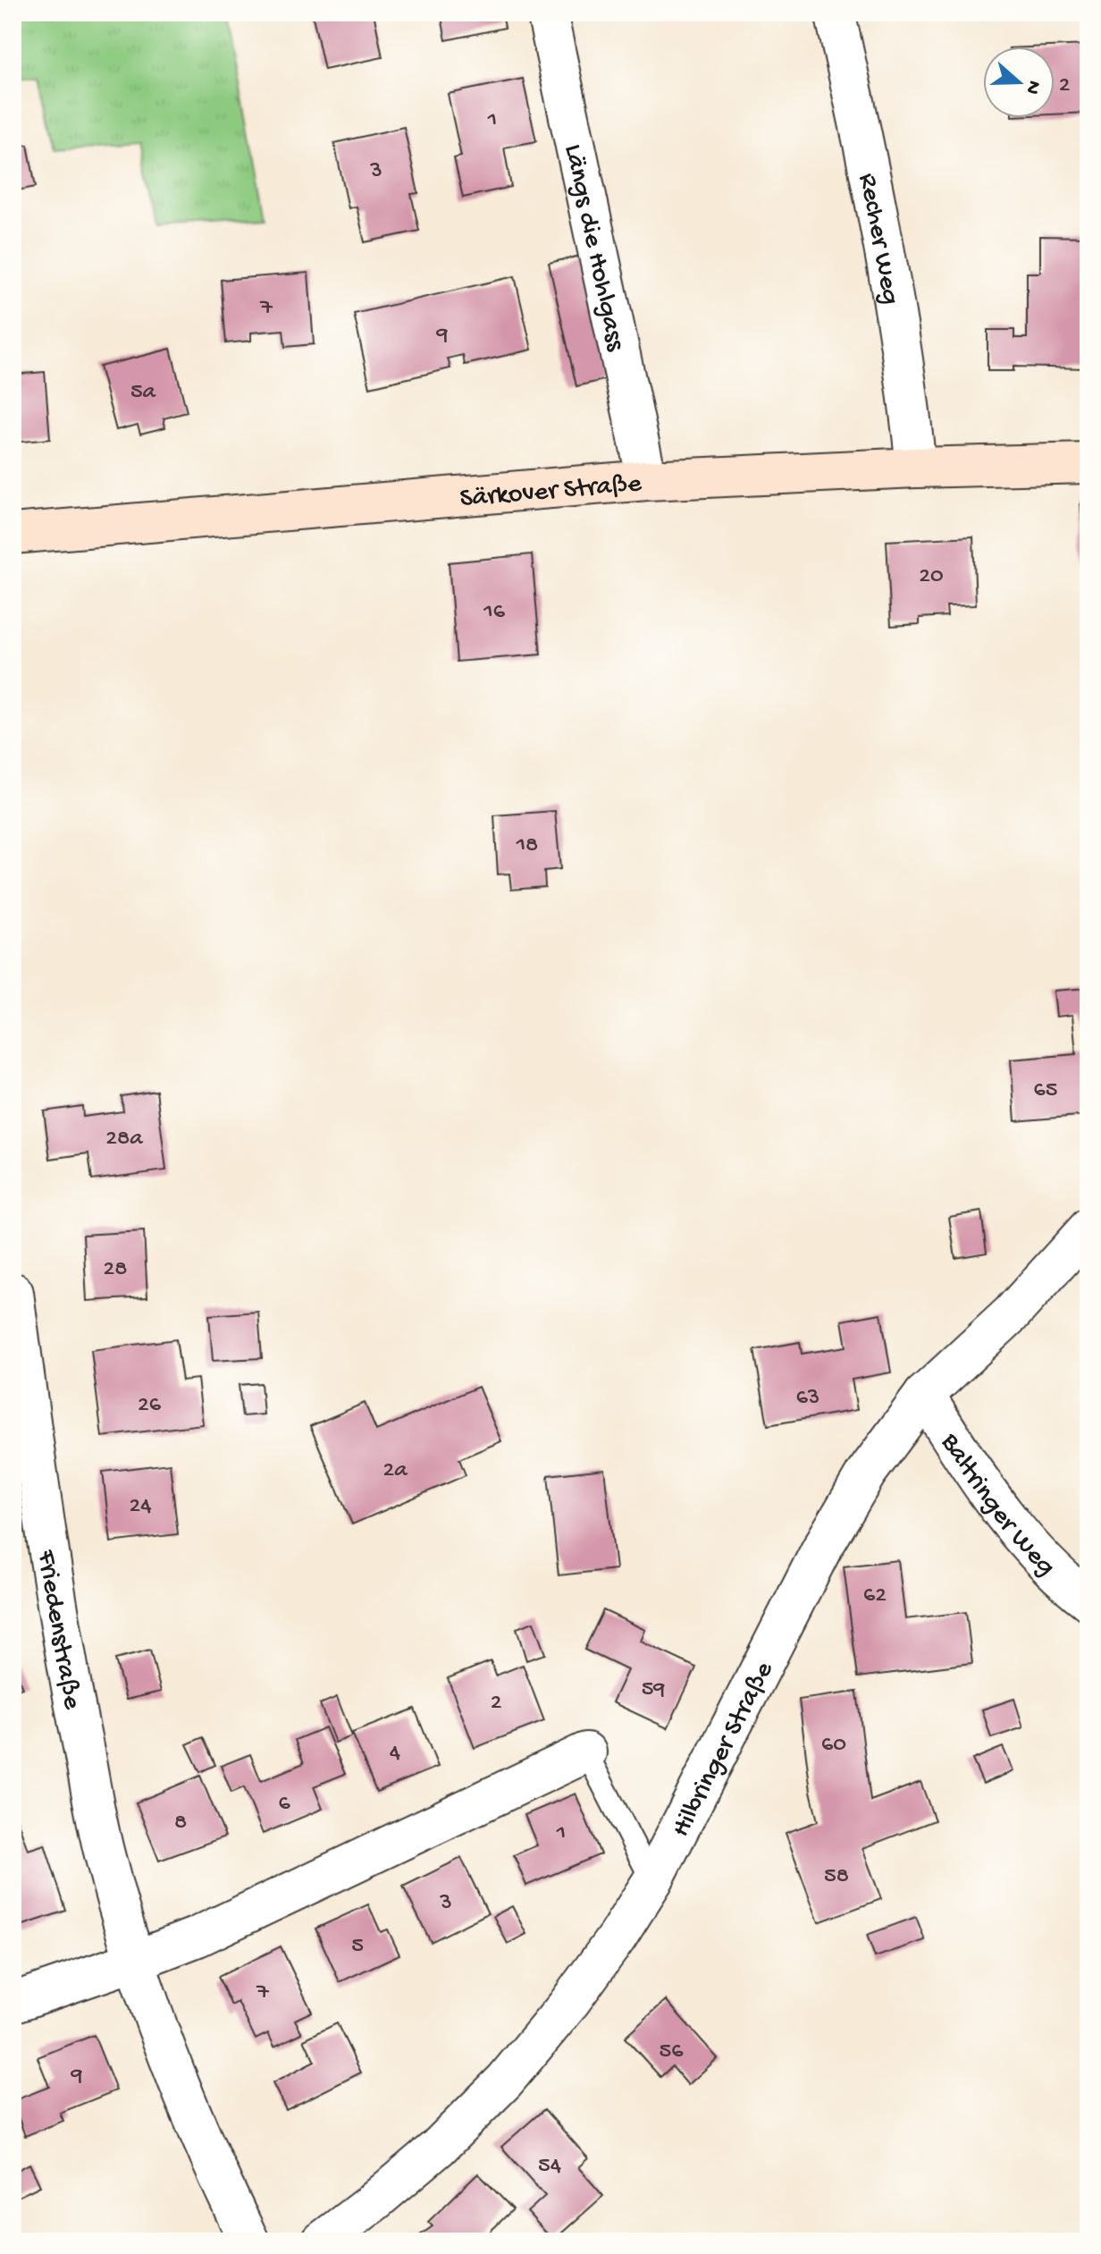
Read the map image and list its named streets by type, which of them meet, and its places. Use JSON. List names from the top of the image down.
{
  "streets": {
    "main road": ["Särkover Straße"],
    "street": [
      "Recher Weg",
      "Längs die Hohlgass",
      "Baltringer Weg",
      "Friedenstraße",
      "Hilbringer Straße"
    ]
  },
  "crossings": [
    ["Recher Weg", "Särkover Straße"],
    ["Längs die Hohlgass", "Särkover Straße"],
    ["Baltringer Weg", "Hilbringer Straße"]
  ],
  "house_numbers": [
    "2",
    "1",
    "3",
    "7",
    "9",
    "5a",
    "20",
    "16",
    "18",
    "65",
    "28a",
    "28",
    "63",
    "26",
    "2a",
    "24",
    "62",
    "59",
    "2",
    "60",
    "4",
    "6",
    "8",
    "1",
    "58",
    "3",
    "5",
    "7",
    "56",
    "9",
    "54"
  ],
  "north": "right"
}
